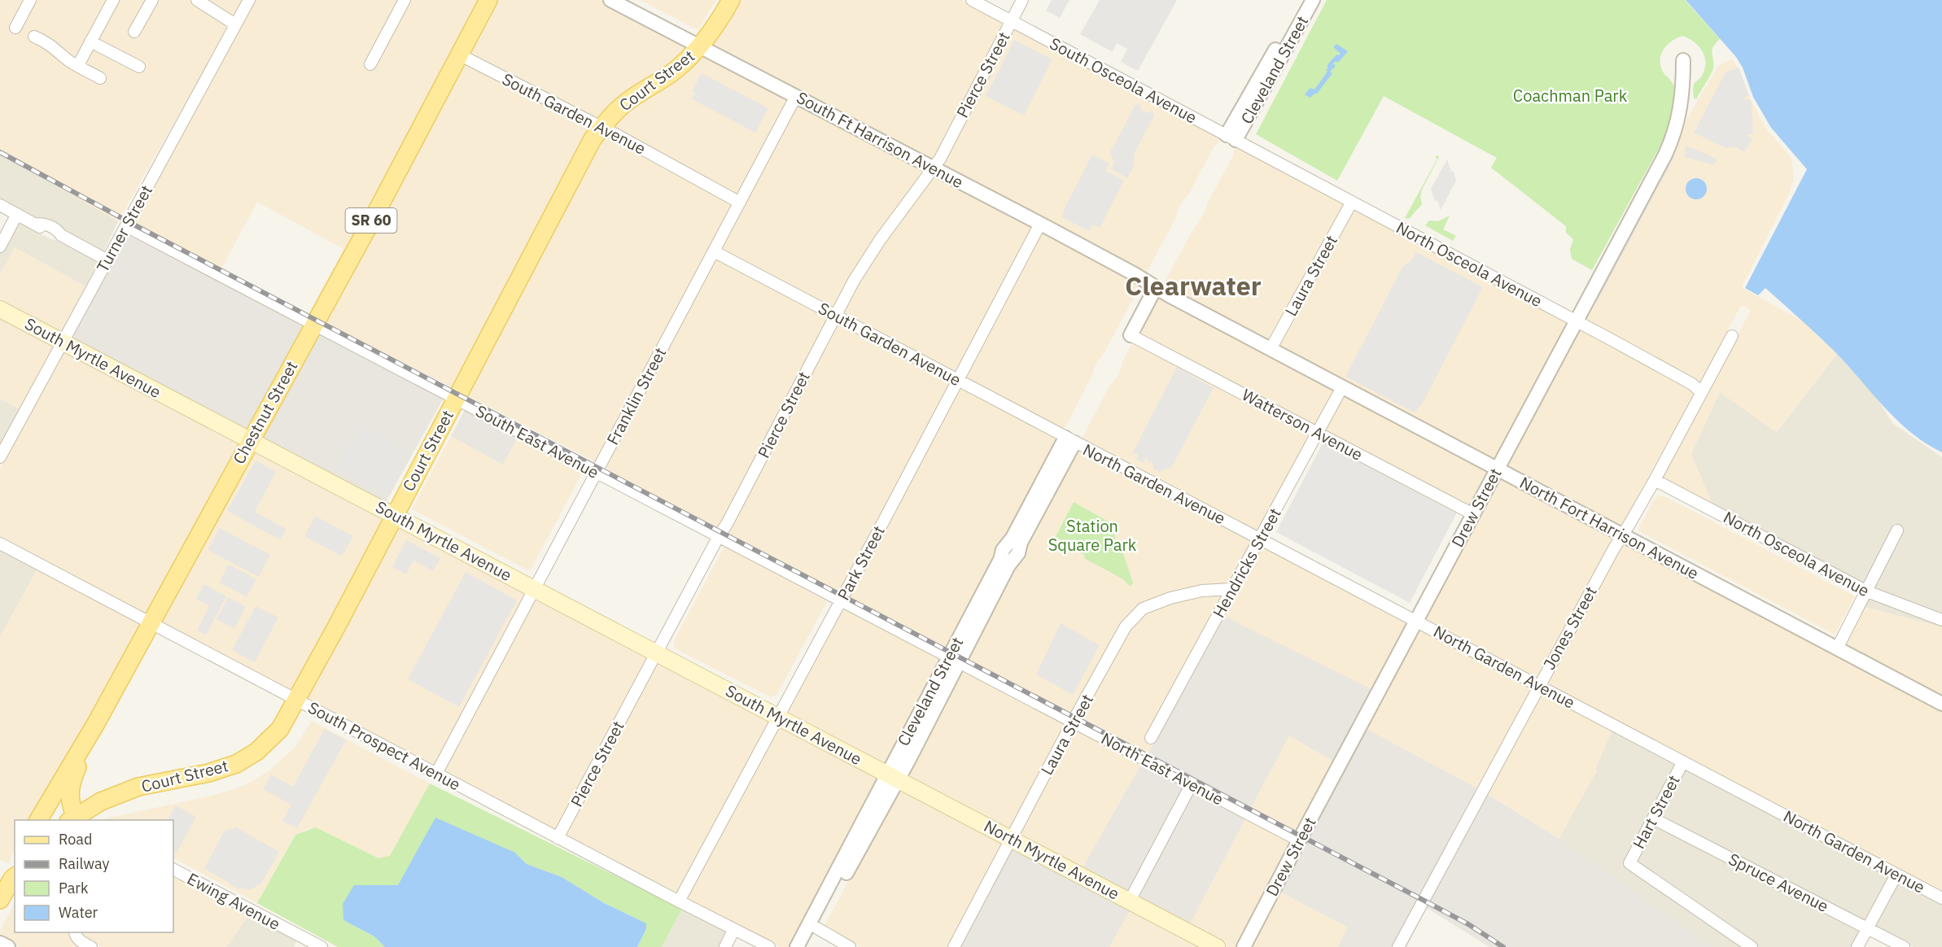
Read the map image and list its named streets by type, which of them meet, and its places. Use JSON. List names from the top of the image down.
{
  "streets": {
    "main road": [
      "Court Street",
      "SR 60",
      "South Myrtle Avenue",
      "Chestnut Street",
      "North Myrtle Avenue"
    ],
    "street": [
      "Cleveland Street",
      "Pierce Street",
      "South Osceola Avenue",
      "South Garden Avenue",
      "South Ft Harrison Avenue",
      "Turner Street",
      "North Osceola Avenue",
      "Laura Street",
      "Franklin Street",
      "Watterson Avenue",
      "South East Avenue",
      "North Garden Avenue",
      "Drew Street",
      "North Fort Harrison Avenue",
      "Park Street",
      "Hendricks Street",
      "Jones Street",
      "South Prospect Avenue",
      "North East Avenue",
      "Hart Street",
      "Spruce Avenue",
      "Ewing Avenue"
    ]
  },
  "crossings": [
    ["Cleveland Street", "South Osceola Avenue"],
    ["Cleveland Street", "South Garden Avenue"],
    ["Cleveland Street", "North Osceola Avenue"],
    ["Cleveland Street", "South Myrtle Avenue"],
    ["Cleveland Street", "South East Avenue"],
    ["Cleveland Street", "North Garden Avenue"],
    ["Cleveland Street", "North East Avenue"],
    ["Cleveland Street", "North Myrtle Avenue"],
    ["Pierce Street", "South Osceola Avenue"],
    ["Pierce Street", "South Garden Avenue"],
    ["Pierce Street", "South Ft Harrison Avenue"],
    ["Pierce Street", "South Myrtle Avenue"],
    ["Pierce Street", "South East Avenue"],
    ["Pierce Street", "South Prospect Avenue"],
    ["Court Street", "South Garden Avenue"],
    ["Court Street", "South Ft Harrison Avenue"],
    ["Court Street", "South Myrtle Avenue"],
    ["Court Street", "South East Avenue"],
    ["Court Street", "South Prospect Avenue"],
    ["South Osceola Avenue", "North Osceola Avenue"],
    ["South Garden Avenue", "Franklin Street"],
    ["South Garden Avenue", "Chestnut Street"],
    ["South Garden Avenue", "North Garden Avenue"],
    ["South Garden Avenue", "Park Street"],
    ["South Ft Harrison Avenue", "Franklin Street"],
    ["South Ft Harrison Avenue", "North Fort Harrison Avenue"],
    ["South Ft Harrison Avenue", "Park Street"],
    ["Turner Street", "South Myrtle Avenue"],
    ["Turner Street", "South East Avenue"],
    ["North Osceola Avenue", "Laura Street"],
    ["North Osceola Avenue", "Drew Street"],
    ["North Osceola Avenue", "Jones Street"],
    ["Laura Street", "North Fort Harrison Avenue"],
    ["Laura Street", "Hendricks Street"],
    ["Laura Street", "North East Avenue"],
    ["Laura Street", "North Myrtle Avenue"],
    ["South Myrtle Avenue", "Franklin Street"],
    ["South Myrtle Avenue", "Chestnut Street"],
    ["South Myrtle Avenue", "Park Street"],
    ["South Myrtle Avenue", "North Myrtle Avenue"],
    ["Franklin Street", "South East Avenue"],
    ["Franklin Street", "South Prospect Avenue"],
    ["Chestnut Street", "South East Avenue"],
    ["Chestnut Street", "South Prospect Avenue"],
    ["Watterson Avenue", "Drew Street"],
    ["Watterson Avenue", "Hendricks Street"],
    ["South East Avenue", "Park Street"],
    ["South East Avenue", "North East Avenue"],
    ["North Garden Avenue", "Drew Street"],
    ["North Garden Avenue", "Hendricks Street"],
    ["North Garden Avenue", "Jones Street"],
    ["North Garden Avenue", "Hart Street"],
    ["Drew Street", "North Fort Harrison Avenue"],
    ["Drew Street", "North East Avenue"],
    ["North Fort Harrison Avenue", "Hendricks Street"],
    ["North Fort Harrison Avenue", "Jones Street"],
    ["Park Street", "South Prospect Avenue"],
    ["Hart Street", "Spruce Avenue"]
  ],
  "districts": ["Clearwater"],
  "parks": ["Coachman Park", "Station Square Park"],
  "legend": [
    "Road",
    "Railway",
    "Park",
    "Water"
  ]
}
